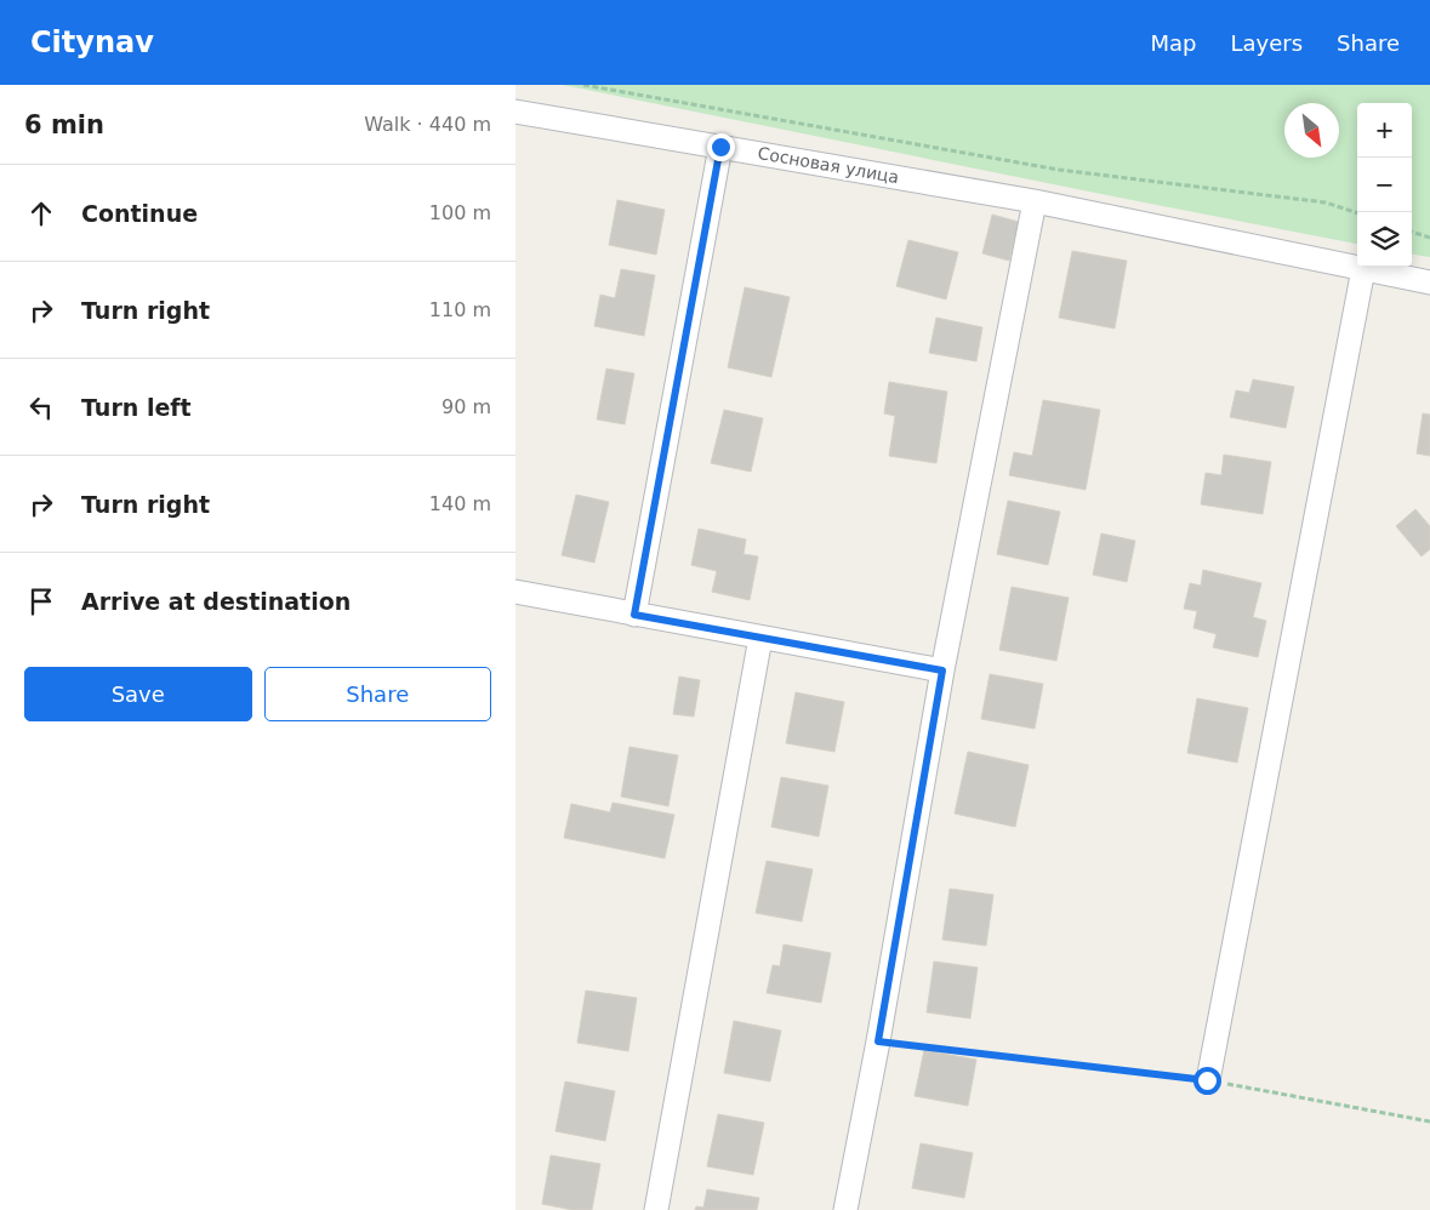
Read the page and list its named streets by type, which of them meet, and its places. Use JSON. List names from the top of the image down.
{
  "streets": {
    "street": ["Сосновая улица"]
  },
  "north": "bottom right",
  "page": {
    "header": "Citynav",
    "nav": ["Map", "Layers", "Share"],
    "heading": ["6 min", "Walk · 440 m"],
    "map_buttons": ["+", "−"],
    "list": [
      ["Continue", "100 m"],
      ["Turn right", "110 m"],
      ["Turn left", "90 m"],
      ["Turn right", "140 m"],
      "Arrive at destination"
    ],
    "buttons": ["Save", "Share"]
  }
}
